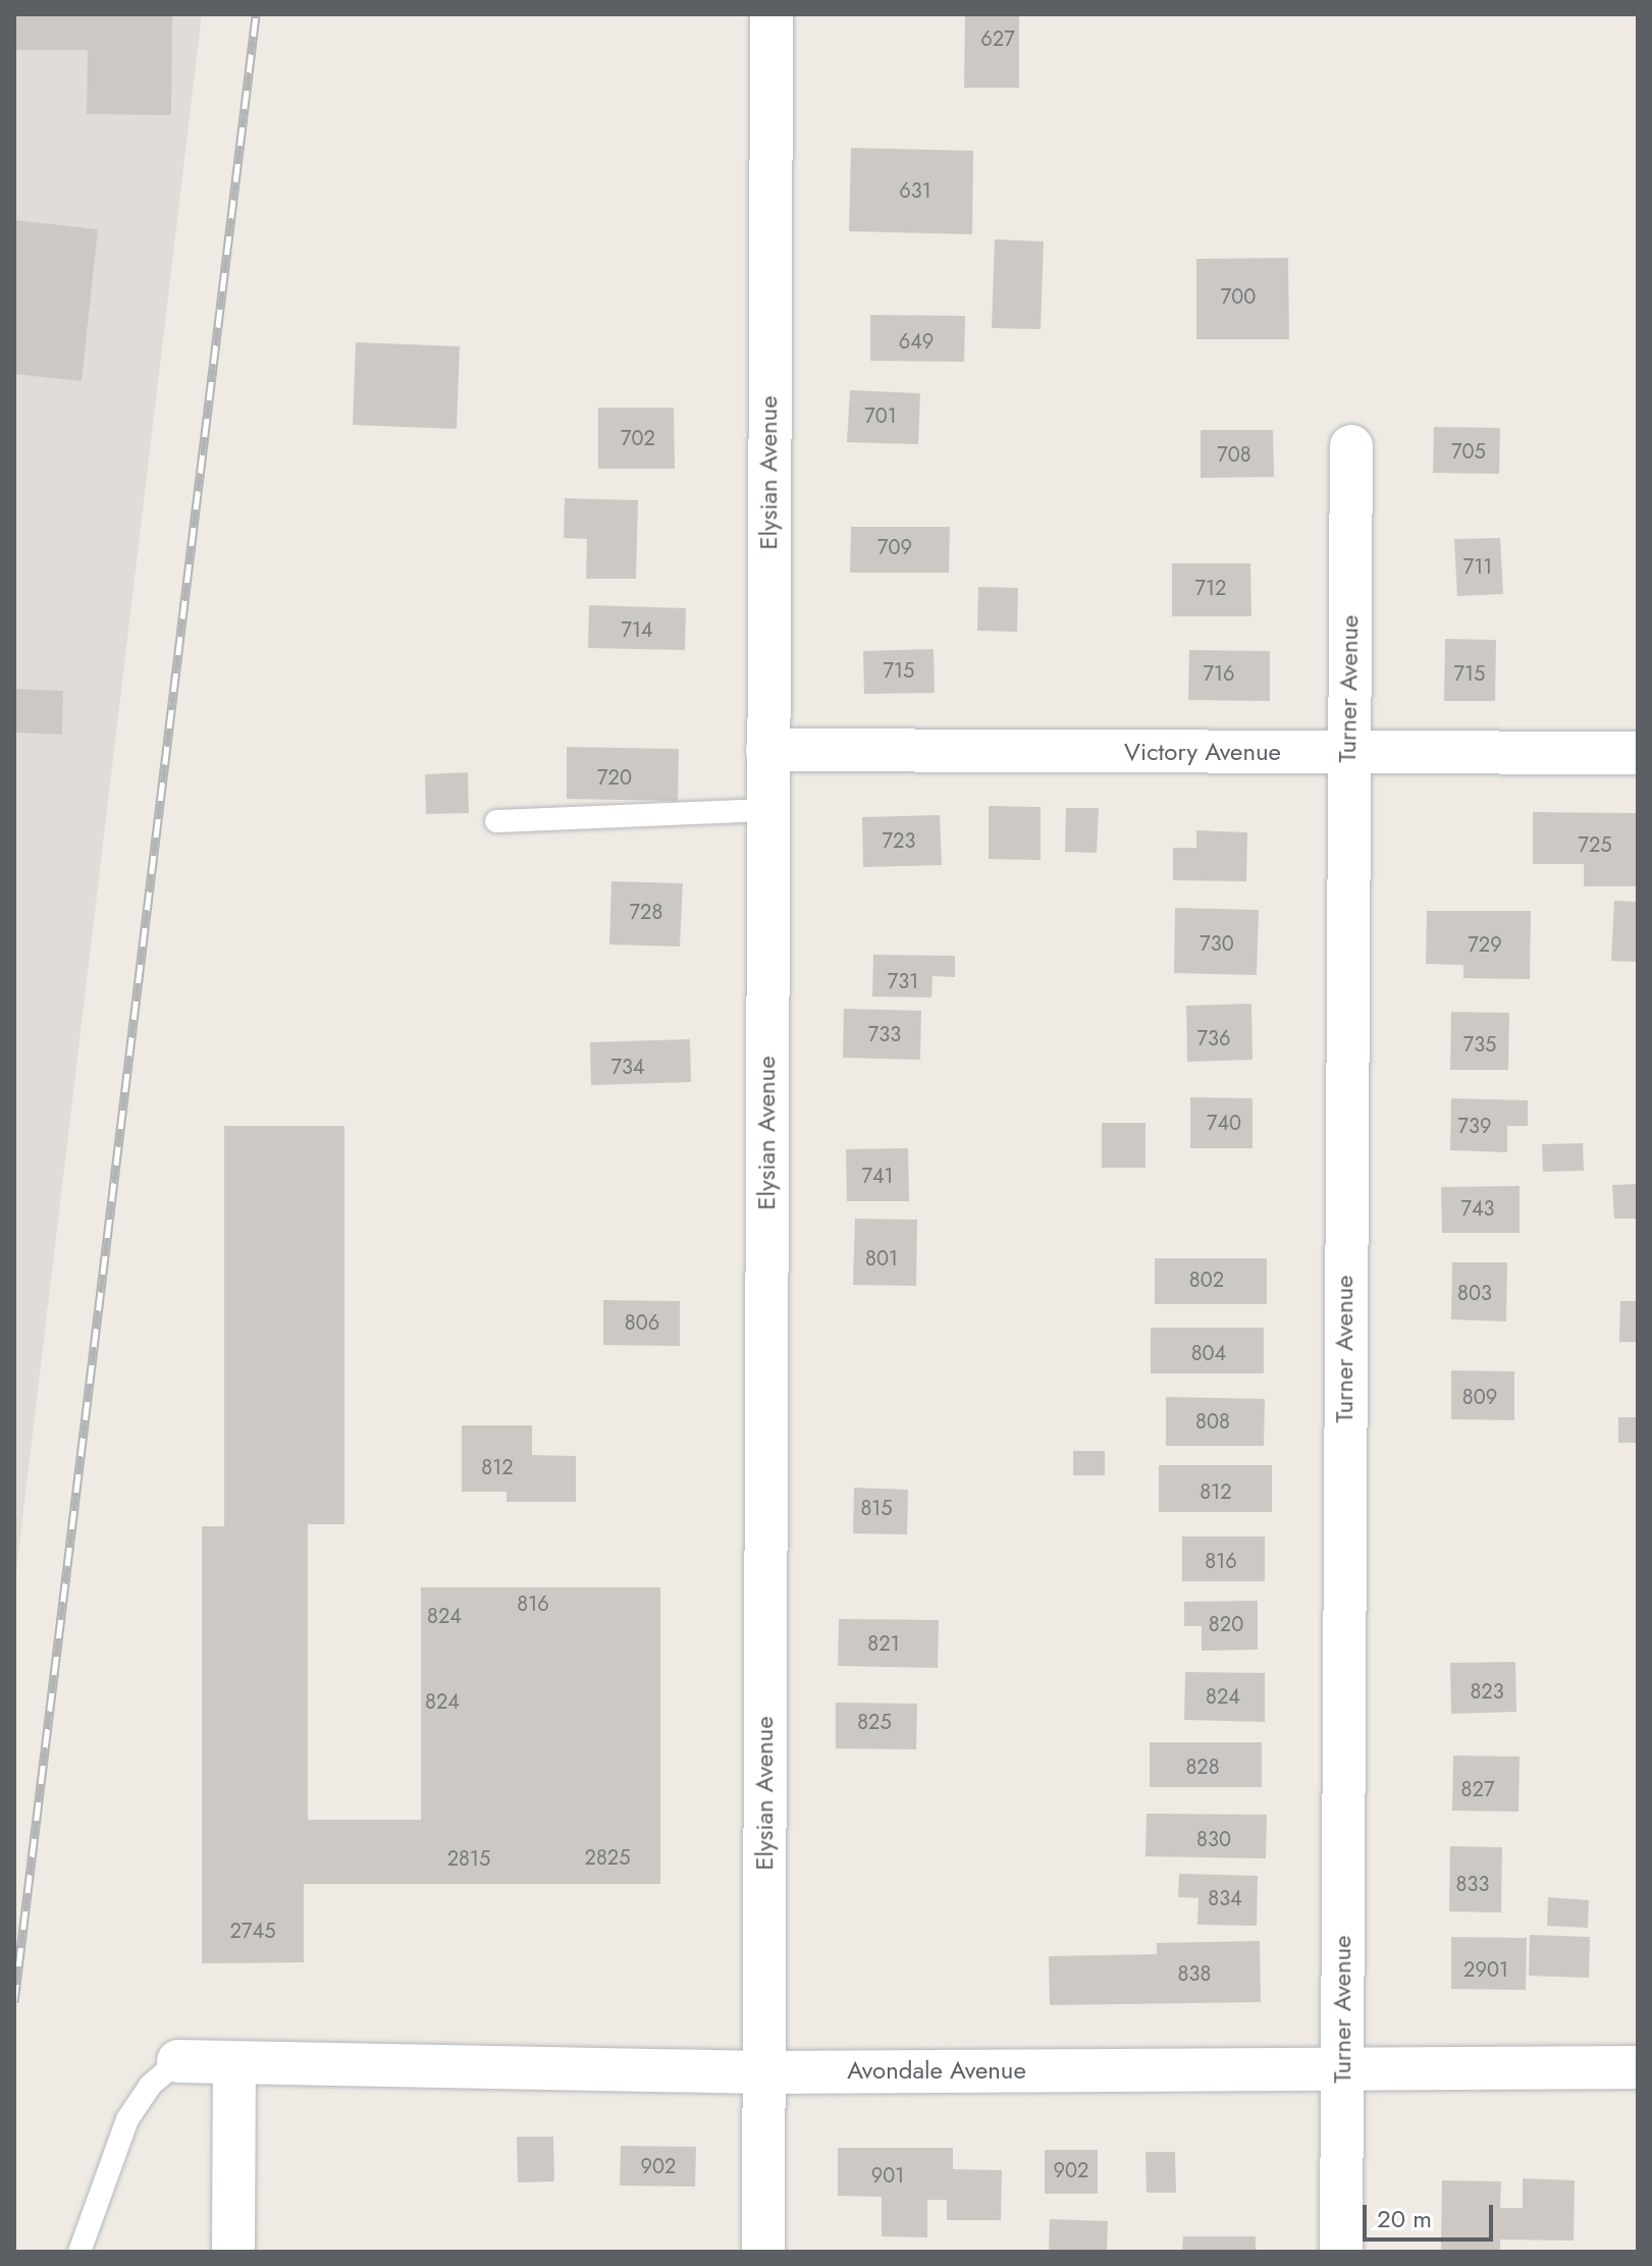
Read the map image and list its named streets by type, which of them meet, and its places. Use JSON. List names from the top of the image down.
{
  "streets": {
    "street": [
      "Elysian Avenue",
      "Turner Avenue",
      "Victory Avenue",
      "Avondale Avenue"
    ]
  },
  "crossings": [
    ["Elysian Avenue", "Victory Avenue"],
    ["Elysian Avenue", "Avondale Avenue"],
    ["Turner Avenue", "Victory Avenue"],
    ["Turner Avenue", "Avondale Avenue"]
  ],
  "house_numbers": [
    "627",
    "631",
    "700",
    "649",
    "701",
    "702",
    "705",
    "708",
    "709",
    "711",
    "712",
    "714",
    "715",
    "716",
    "715",
    "720",
    "723",
    "725",
    "728",
    "730",
    "729",
    "731",
    "733",
    "736",
    "735",
    "734",
    "740",
    "739",
    "741",
    "743",
    "801",
    "802",
    "803",
    "806",
    "804",
    "809",
    "808",
    "812",
    "812",
    "815",
    "816",
    "816",
    "824",
    "820",
    "821",
    "823",
    "824",
    "824",
    "825",
    "828",
    "827",
    "830",
    "2825",
    "2815",
    "833",
    "834",
    "2745",
    "2901",
    "838",
    "902",
    "902",
    "901"
  ],
  "scale_bar": "20 m"
}
